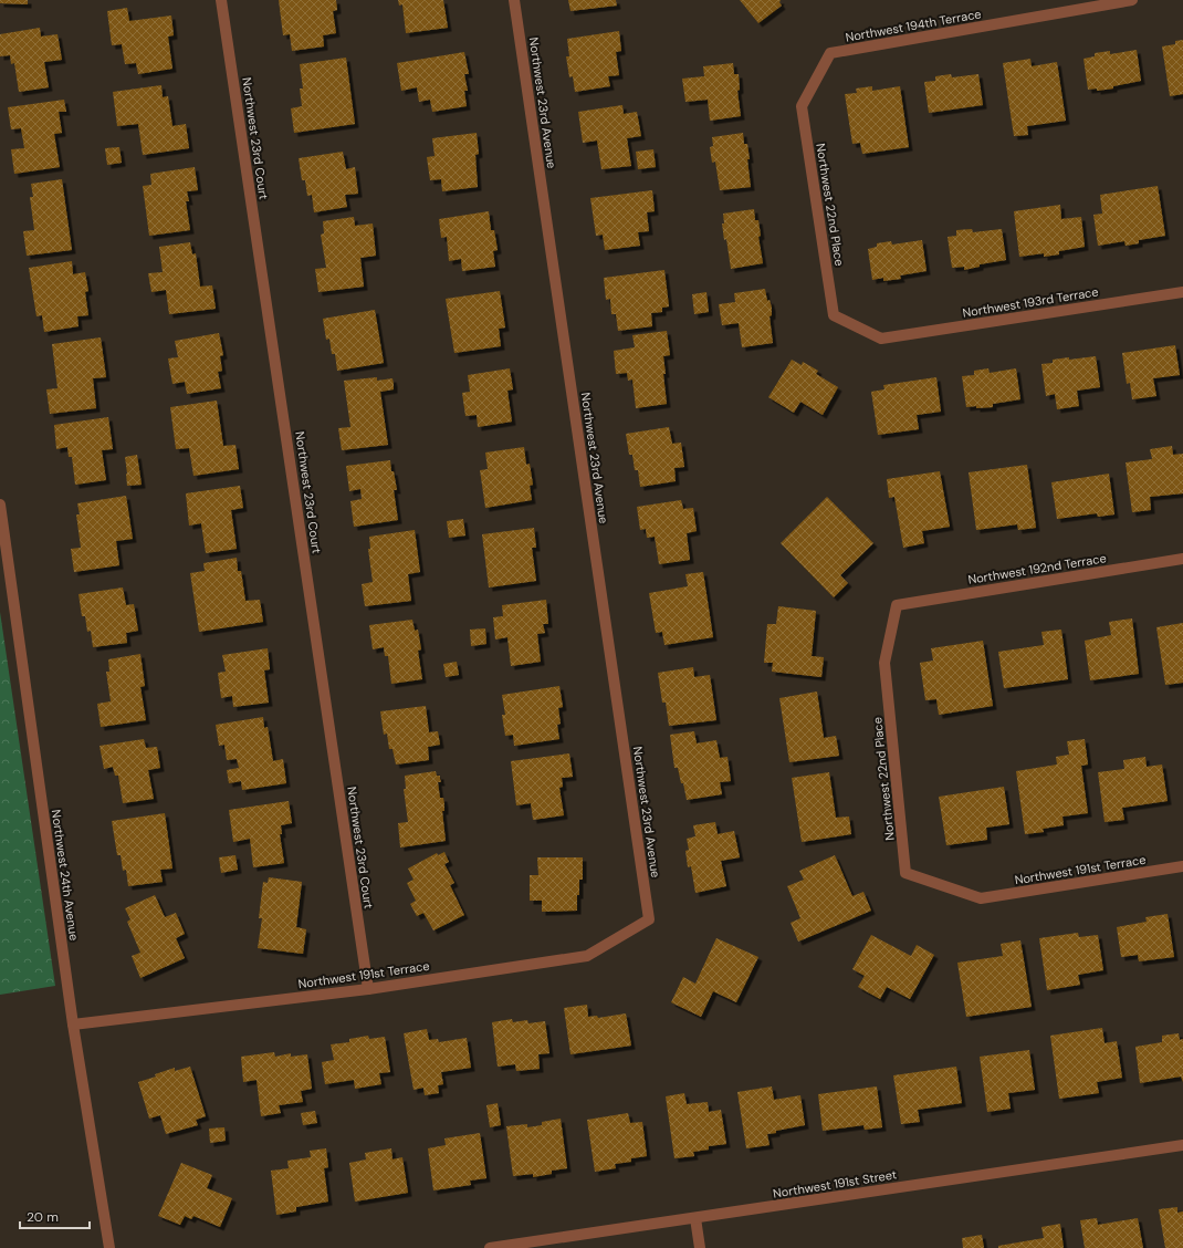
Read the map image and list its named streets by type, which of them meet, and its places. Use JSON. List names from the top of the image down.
{
  "streets": {
    "street": [
      "Northwest 194th Terrace",
      "Northwest 23rd Avenue",
      "Northwest 23rd Court",
      "Northwest 22nd Place",
      "Northwest 193rd Terrace",
      "Northwest 192nd Terrace",
      "Northwest 191st Terrace",
      "Northwest 24th Avenue",
      "Northwest 191st Street"
    ]
  },
  "crossings": [
    ["Northwest 194th Terrace", "Northwest 22nd Place"],
    ["Northwest 23rd Avenue", "Northwest 191st Terrace"],
    ["Northwest 23rd Court", "Northwest 191st Terrace"],
    ["Northwest 22nd Place", "Northwest 193rd Terrace"],
    ["Northwest 22nd Place", "Northwest 192nd Terrace"],
    ["Northwest 22nd Place", "Northwest 191st Terrace"],
    ["Northwest 191st Terrace", "Northwest 24th Avenue"]
  ],
  "scale_bar": "20 m"
}
